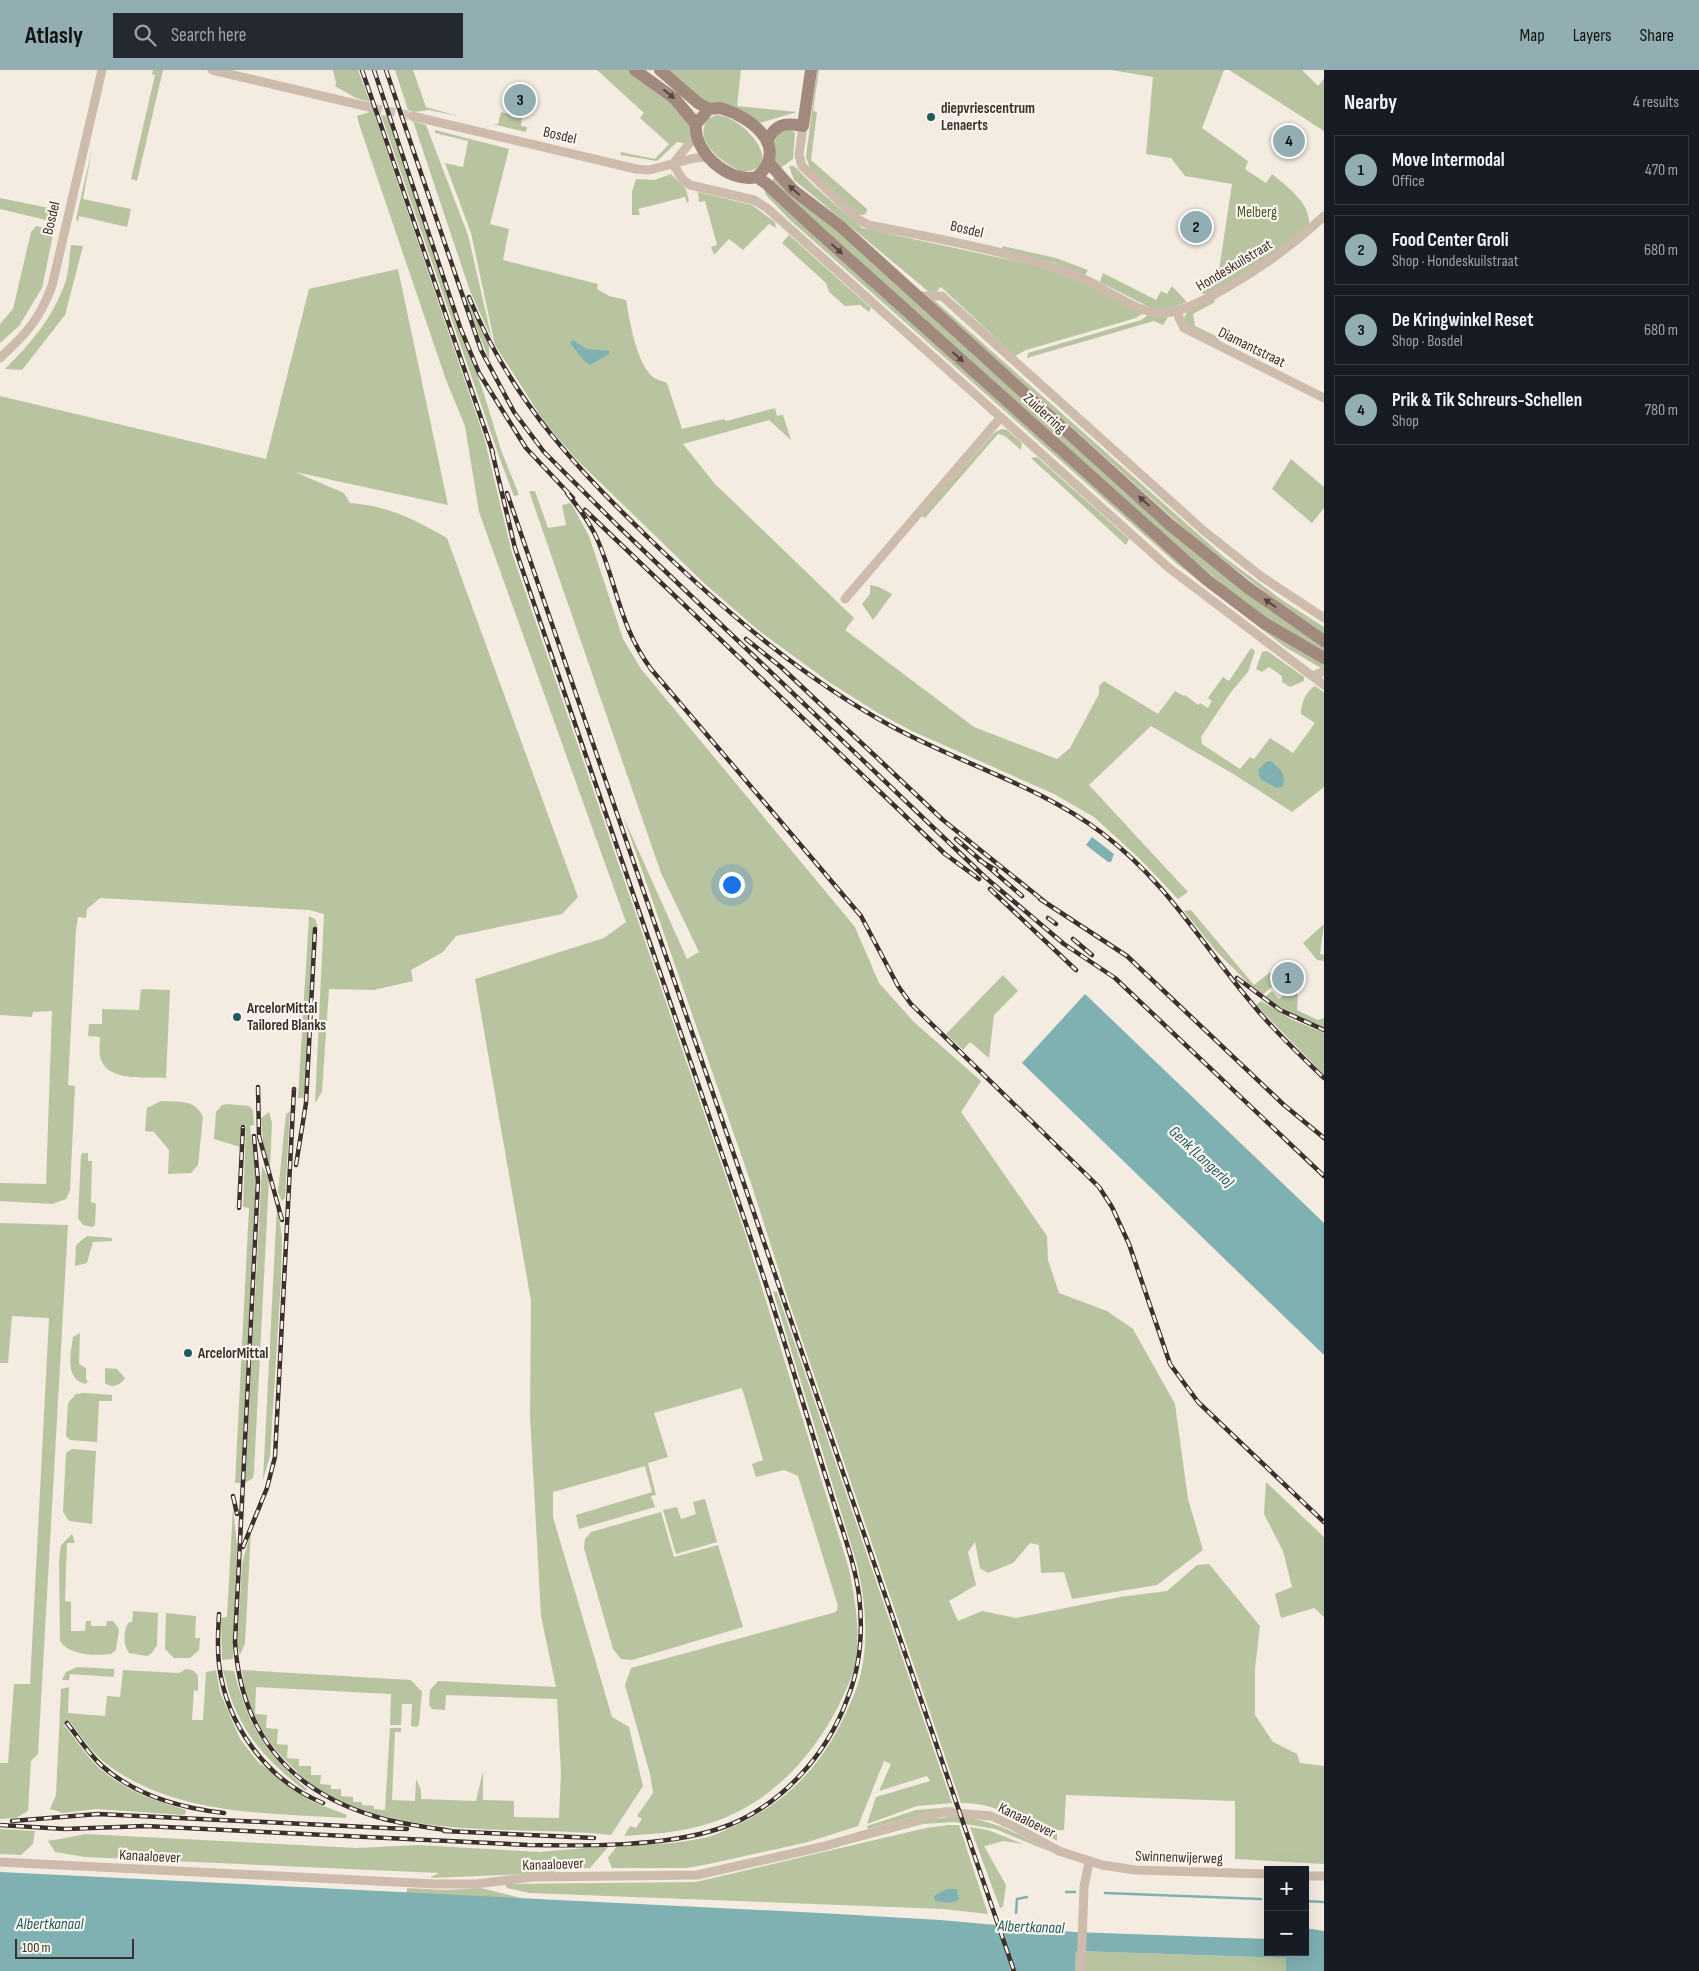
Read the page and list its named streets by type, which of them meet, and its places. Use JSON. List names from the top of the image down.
{
  "streets": {
    "main road": ["Zuiderring"],
    "street": [
      "Bosdel",
      "Hondeskuilstraat",
      "Diamantstraat",
      "Kanaaloever",
      "Swinnenwijerweg"
    ]
  },
  "crossings": [
    ["Bosdel", "Hondeskuilstraat"],
    ["Bosdel", "Diamantstraat"],
    ["Bosdel", "Zuiderring"],
    ["Hondeskuilstraat", "Diamantstraat"],
    ["Kanaaloever", "Swinnenwijerweg"]
  ],
  "water": ["Genk (Langerlo)", "Albertkanaal"],
  "parks": ["Melberg"],
  "places": ["diepvriescentrum Lenaerts", "ArcelorMittal Tailored Blanks", "ArcelorMittal"],
  "scale_bar": "100 m",
  "page": {
    "header": "Atlasly",
    "search": "Search here",
    "nav": ["Map", "Layers", "Share"],
    "heading": ["Nearby", "4 results"],
    "pins": [
      "3",
      "4",
      "2",
      "1"
    ],
    "list": [
      {
        "mark": "1",
        "name": "Move Intermodal",
        "note": "Office",
        "value": "470 m"
      },
      {
        "mark": "2",
        "name": "Food Center Groli",
        "note": "Shop · Hondeskuilstraat",
        "value": "680 m"
      },
      {
        "mark": "3",
        "name": "De Kringwinkel Reset",
        "note": "Shop · Bosdel",
        "value": "680 m"
      },
      {
        "mark": "4",
        "name": "Prik & Tik Schreurs-Schellen",
        "note": "Shop",
        "value": "780 m"
      }
    ],
    "map_buttons": ["+", "−"],
    "scale": "100 m"
  }
}
